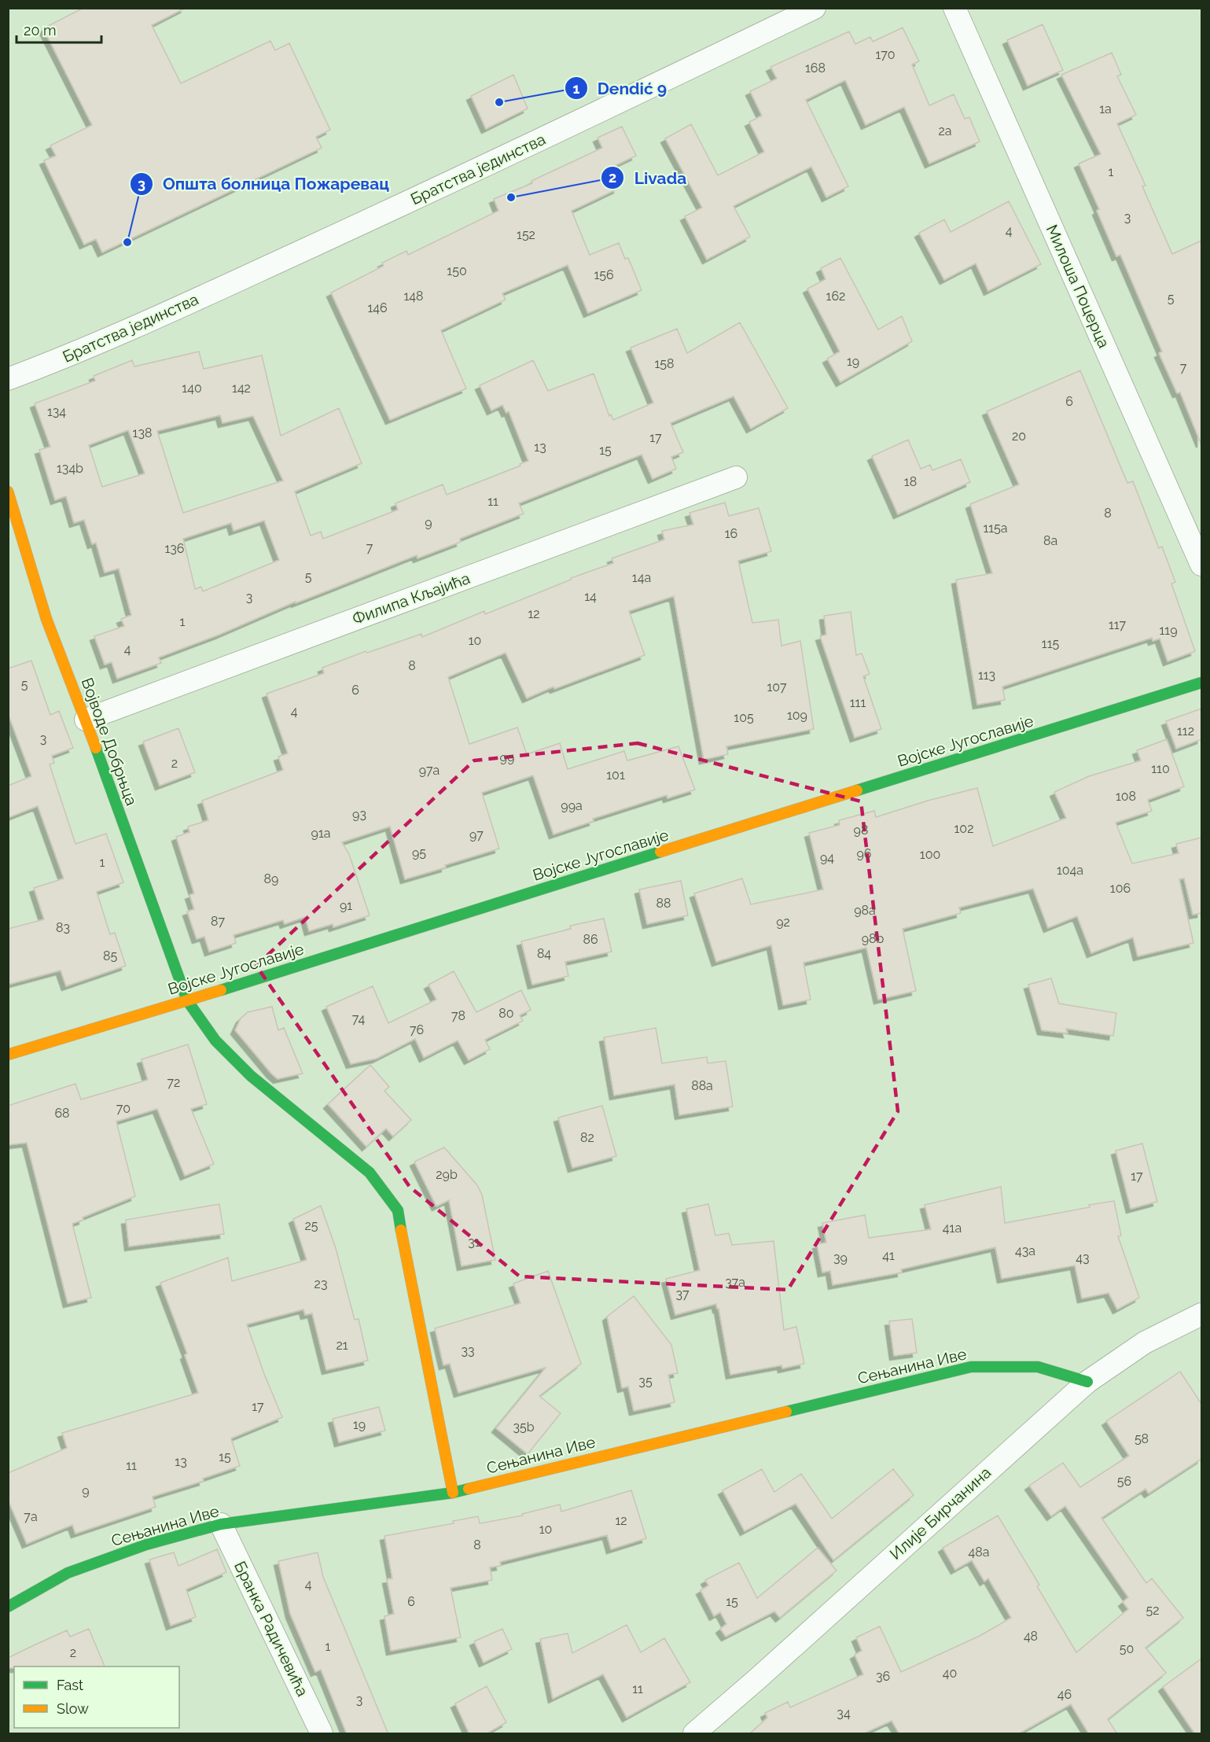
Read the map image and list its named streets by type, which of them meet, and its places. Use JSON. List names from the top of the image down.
{
  "streets": {
    "street": [
      "Братства јединства",
      "Милоша Поцерца",
      "Филипа Кљајића",
      "Војске Југославије",
      "Војводе Добрњца",
      "Сењанина Иве",
      "Илије Бирчанина",
      "Бранка Радичевића"
    ]
  },
  "crossings": [
    ["Филипа Кљајића", "Војводе Добрњца"],
    ["Војске Југославије", "Војводе Добрњца"],
    ["Војводе Добрњца", "Сењанина Иве"],
    ["Сењанина Иве", "Илије Бирчанина"],
    ["Сењанина Иве", "Бранка Радичевића"]
  ],
  "places": ["Dendić 9", "Livada", "Општа болница Пожаревац"],
  "house_numbers": [
    "170",
    "168",
    "1a",
    "2a",
    "1",
    "3",
    "4",
    "152",
    "150",
    "156",
    "148",
    "162",
    "5",
    "146",
    "19",
    "158",
    "7",
    "140",
    "142",
    "6",
    "134",
    "138",
    "20",
    "17",
    "13",
    "15",
    "134b",
    "18",
    "11",
    "8",
    "9",
    "115a",
    "16",
    "8a",
    "7",
    "136",
    "5",
    "14a",
    "14",
    "3",
    "12",
    "1",
    "117",
    "119",
    "10",
    "115",
    "4",
    "8",
    "113",
    "5",
    "107",
    "6",
    "111",
    "4",
    "109",
    "105",
    "112",
    "3",
    "99",
    "2",
    "110",
    "97a",
    "101",
    "108",
    "99a",
    "93",
    "102",
    "98",
    "91a",
    "97",
    "95",
    "96",
    "100",
    "94",
    "1",
    "104a",
    "89",
    "106",
    "88",
    "91",
    "98a",
    "87",
    "92",
    "83",
    "98b",
    "86",
    "84",
    "85",
    "80",
    "78",
    "74",
    "76",
    "72",
    "88a",
    "70",
    "68",
    "82",
    "29b",
    "17",
    "25",
    "41a",
    "31",
    "43a",
    "41",
    "39",
    "43",
    "37a",
    "23",
    "37",
    "21",
    "33",
    "35",
    "17",
    "19",
    "35b",
    "58",
    "15",
    "13",
    "11",
    "56",
    "9",
    "7a",
    "12",
    "10",
    "8",
    "48a",
    "4",
    "6",
    "15",
    "52",
    "48",
    "1",
    "50",
    "2",
    "40",
    "36",
    "11",
    "46",
    "3",
    "34"
  ],
  "legend": ["Fast", "Slow"],
  "scale_bar": "20 m"
}
